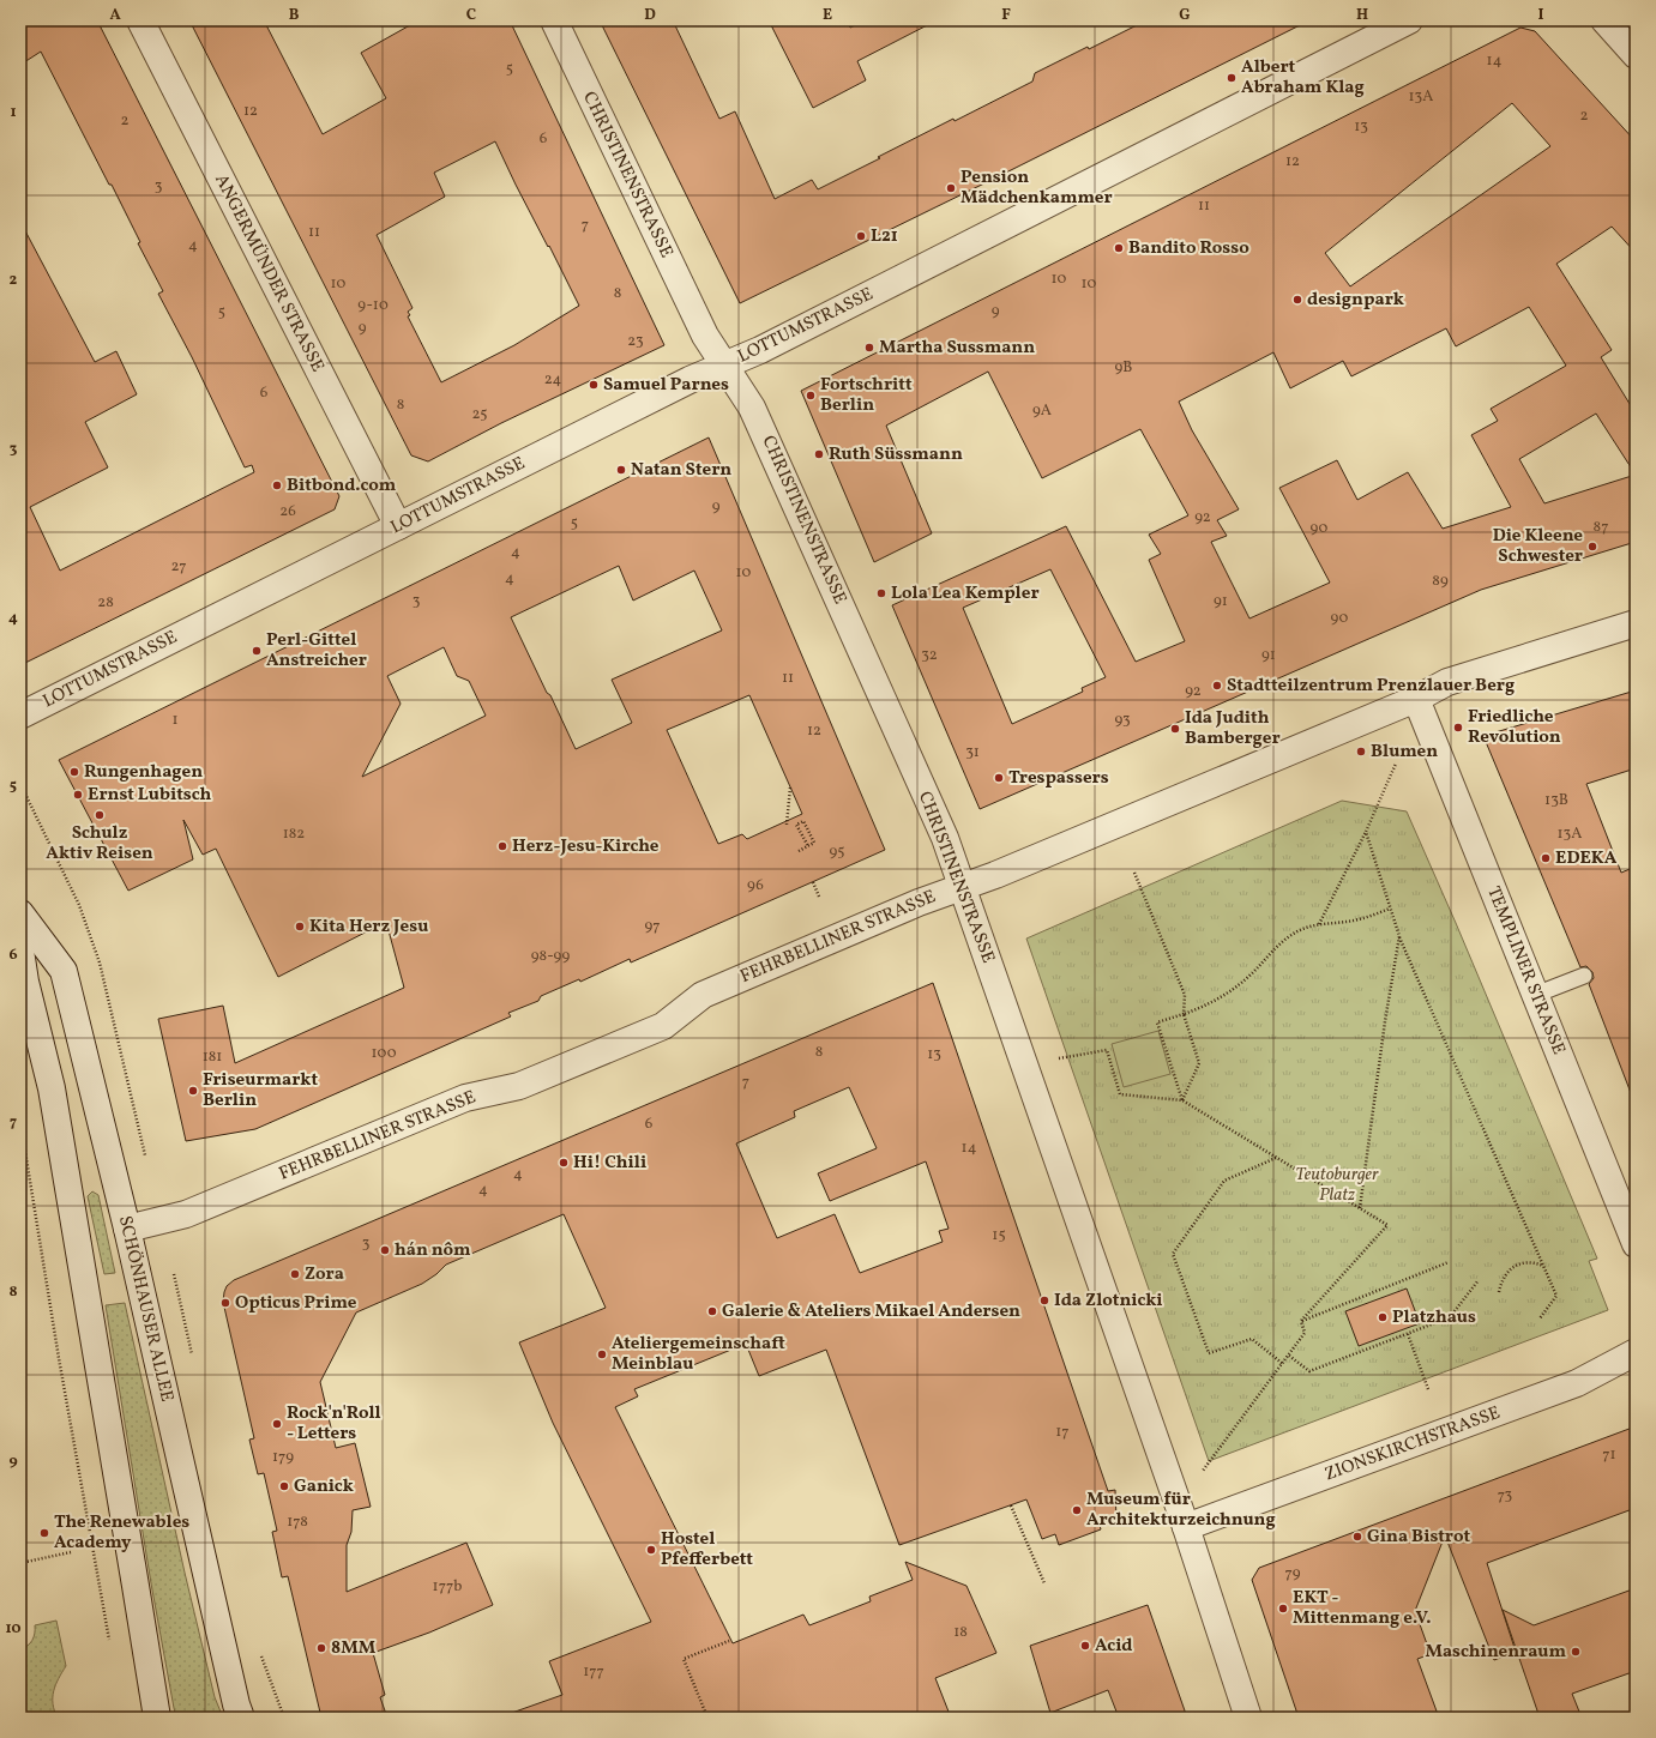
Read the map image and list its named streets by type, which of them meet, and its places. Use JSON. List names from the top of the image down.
{
  "streets": {
    "street": [
      "CHRISTINENSTRASSE",
      "ANGERMÜNDER STRASSE",
      "LOTTUMSTRASSE",
      "FEHRBELLINER STRASSE",
      "TEMPLINER STRASSE",
      "SCHÖNHAUSER ALLEE",
      "ZIONSKIRCHSTRASSE"
    ]
  },
  "crossings": [
    ["CHRISTINENSTRASSE", "LOTTUMSTRASSE"],
    ["CHRISTINENSTRASSE", "FEHRBELLINER STRASSE"],
    ["CHRISTINENSTRASSE", "ZIONSKIRCHSTRASSE"],
    ["ANGERMÜNDER STRASSE", "LOTTUMSTRASSE"],
    ["FEHRBELLINER STRASSE", "TEMPLINER STRASSE"],
    ["FEHRBELLINER STRASSE", "SCHÖNHAUSER ALLEE"]
  ],
  "parks": ["Teutoburger Platz"],
  "places": [
    "Albert Abraham Klag",
    "Pension Mädchenkammer",
    "L21",
    "Bandito Rosso",
    "designpark",
    "Martha Sussmann",
    "Samuel Parnes",
    "Fortschritt Berlin",
    "Ruth Süssmann",
    "Natan Stern",
    "Bitbond.com",
    "Die Kleene Schwester",
    "Lola Lea Kempler",
    "Perl-Gittel Anstreicher",
    "Stadtteilzentrum Prenzlauer Berg",
    "Friedliche Revolution",
    "Ida Judith Bamberger",
    "Blumen",
    "Rungenhagen",
    "Trespassers",
    "Ernst Lubitsch",
    "Schulz Aktiv Reisen",
    "Herz-Jesu-Kirche",
    "EDEKA",
    "Kita Herz Jesu",
    "Friseurmarkt Berlin",
    "Hi! Chili",
    "hán nôm",
    "Zora",
    "Ida Zlotnicki",
    "Opticus Prime",
    "Galerie & Ateliers Mikael Andersen",
    "Platzhaus",
    "Ateliergemeinschaft Meinblau",
    "Rock'n'Roll - Letters",
    "Ganick",
    "Museum für Architekturzeichnung",
    "The Renewables Academy",
    "Gina Bistrot",
    "Hostel Pfefferbett",
    "EKT - Mittenmang e.V.",
    "Acid",
    "8MM",
    "Maschinenraum"
  ],
  "house_numbers": [
    "14",
    "5",
    "13A",
    "12",
    "2",
    "2",
    "13",
    "6",
    "12",
    "3",
    "11",
    "7",
    "11",
    "4",
    "10",
    "10",
    "10",
    "8",
    "9-10",
    "9",
    "5",
    "9",
    "23",
    "9B",
    "24",
    "6",
    "8",
    "9A",
    "25",
    "9",
    "26",
    "92",
    "5",
    "87",
    "90",
    "4",
    "27",
    "10",
    "4",
    "89",
    "3",
    "91",
    "28",
    "90",
    "32",
    "91",
    "11",
    "92",
    "1",
    "93",
    "12",
    "31",
    "13B",
    "182",
    "13A",
    "95",
    "96",
    "97",
    "98-99",
    "8",
    "100",
    "13",
    "181",
    "7",
    "6",
    "14",
    "4",
    "4",
    "15",
    "3",
    "17",
    "71",
    "179",
    "73",
    "178",
    "79",
    "177b",
    "18",
    "177"
  ],
  "grid": {
    "columns": [
      "A",
      "B",
      "C",
      "D",
      "E",
      "F",
      "G",
      "H",
      "I"
    ],
    "rows": [
      "1",
      "2",
      "3",
      "4",
      "5",
      "6",
      "7",
      "8",
      "9",
      "10"
    ]
  }
}
